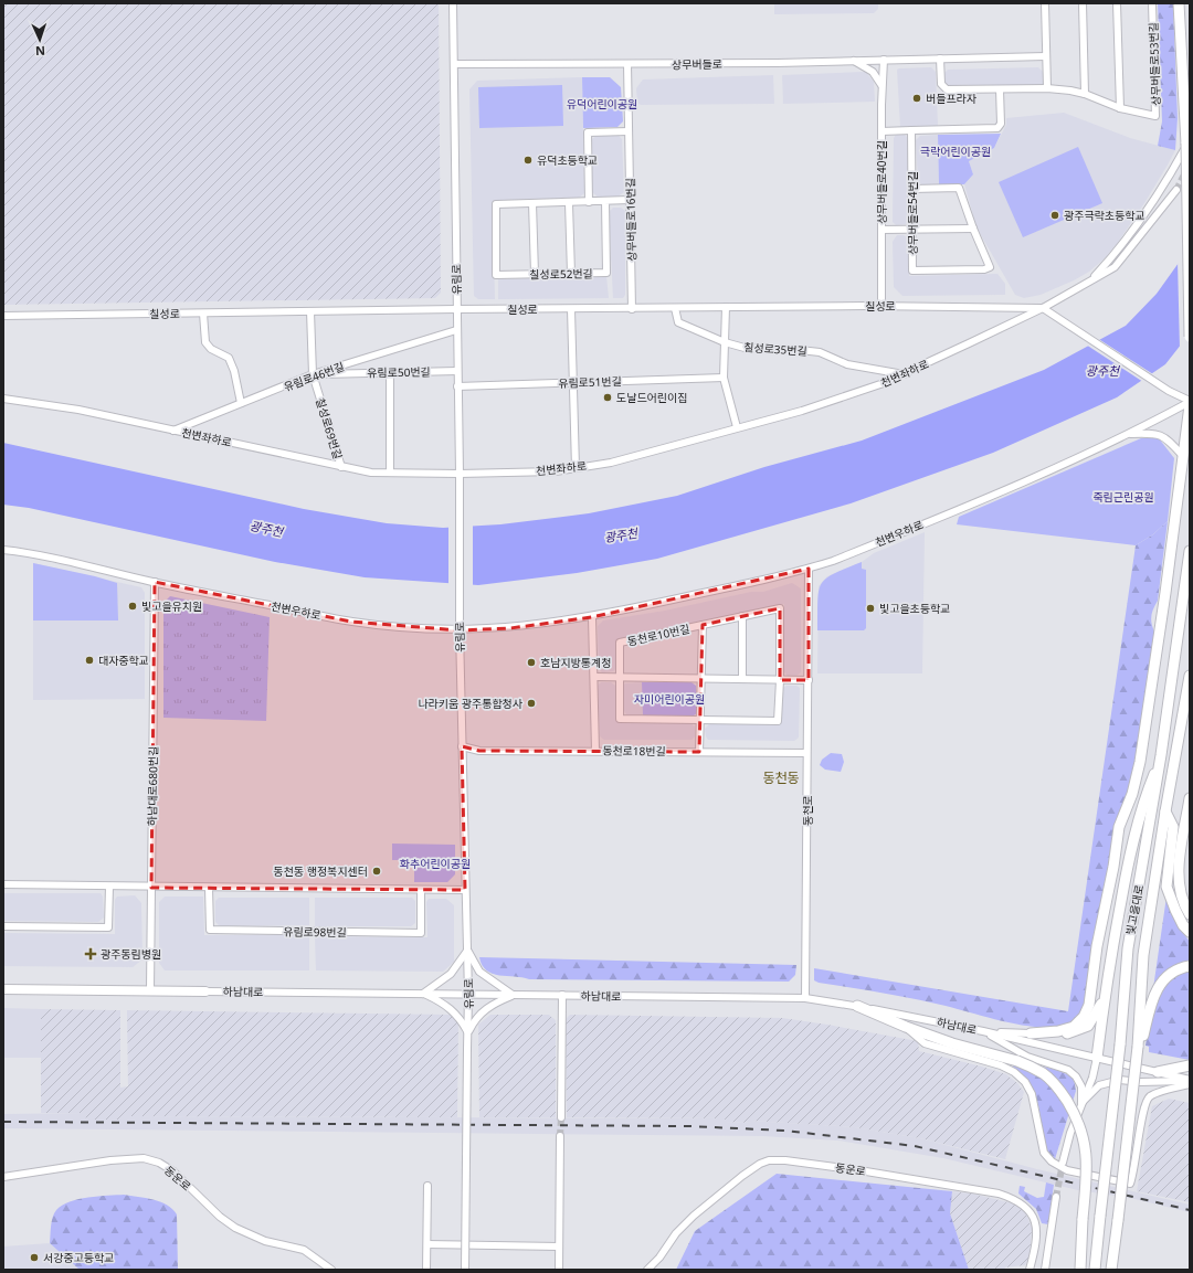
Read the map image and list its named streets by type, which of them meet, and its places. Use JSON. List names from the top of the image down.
{
  "streets": {
    "highway": ["빛고을대로"],
    "main road": ["하남대로"],
    "street": [
      "상무버들로",
      "상무버들로53번길",
      "상무버들로40번길",
      "상무버들로54번길",
      "상무버들로16번길",
      "칠성로52번길",
      "유림로",
      "칠성로",
      "칠성로35번길",
      "유림로50번길",
      "천변좌하로",
      "유림로46번길",
      "유림로51번길",
      "칠성로69번길",
      "천변우하로",
      "동천로10번길",
      "동천로18번길",
      "하남대로680번길",
      "동천로",
      "유림로98번길",
      "동운로"
    ]
  },
  "crossings": [
    ["상무버들로", "상무버들로40번길"],
    ["상무버들로", "상무버들로16번길"],
    ["상무버들로", "유림로"],
    ["상무버들로40번길", "칠성로"],
    ["상무버들로16번길", "칠성로"],
    ["유림로", "칠성로"],
    ["유림로", "유림로50번길"],
    ["유림로", "천변좌하로"],
    ["유림로", "유림로46번길"],
    ["유림로", "유림로51번길"],
    ["유림로", "천변우하로"],
    ["유림로", "동천로18번길"],
    ["유림로", "하남대로"],
    ["칠성로", "칠성로35번길"],
    ["칠성로", "천변좌하로"],
    ["칠성로", "칠성로69번길"],
    ["칠성로35번길", "천변좌하로"],
    ["유림로50번길", "유림로46번길"],
    ["유림로50번길", "칠성로69번길"],
    ["천변좌하로", "유림로46번길"],
    ["천변좌하로", "칠성로69번길"],
    ["유림로46번길", "칠성로69번길"],
    ["천변우하로", "하남대로680번길"],
    ["천변우하로", "동천로"],
    ["동천로10번길", "동천로18번길"],
    ["동천로18번길", "동천로"],
    ["하남대로680번길", "하남대로"],
    ["동천로", "하남대로"]
  ],
  "districts": ["동천동"],
  "water": ["광주천"],
  "parks": [
    "유덕어린이공원",
    "극락어린이공원",
    "죽림근린공원",
    "자미어린이공원",
    "화추어린이공원"
  ],
  "places": {
    "other": [
      "버들프라자",
      "유덕초등학교",
      "광주극락초등학교",
      "도날드어린이집",
      "빛고을유치원",
      "빛고을초등학교",
      "대자중학교",
      "호남지방통계청",
      "나라키움 광주통합청사",
      "동천동 행정복지센터",
      "서강중고등학교"
    ],
    "health": ["광주동림병원"]
  },
  "north": "bottom"
}
